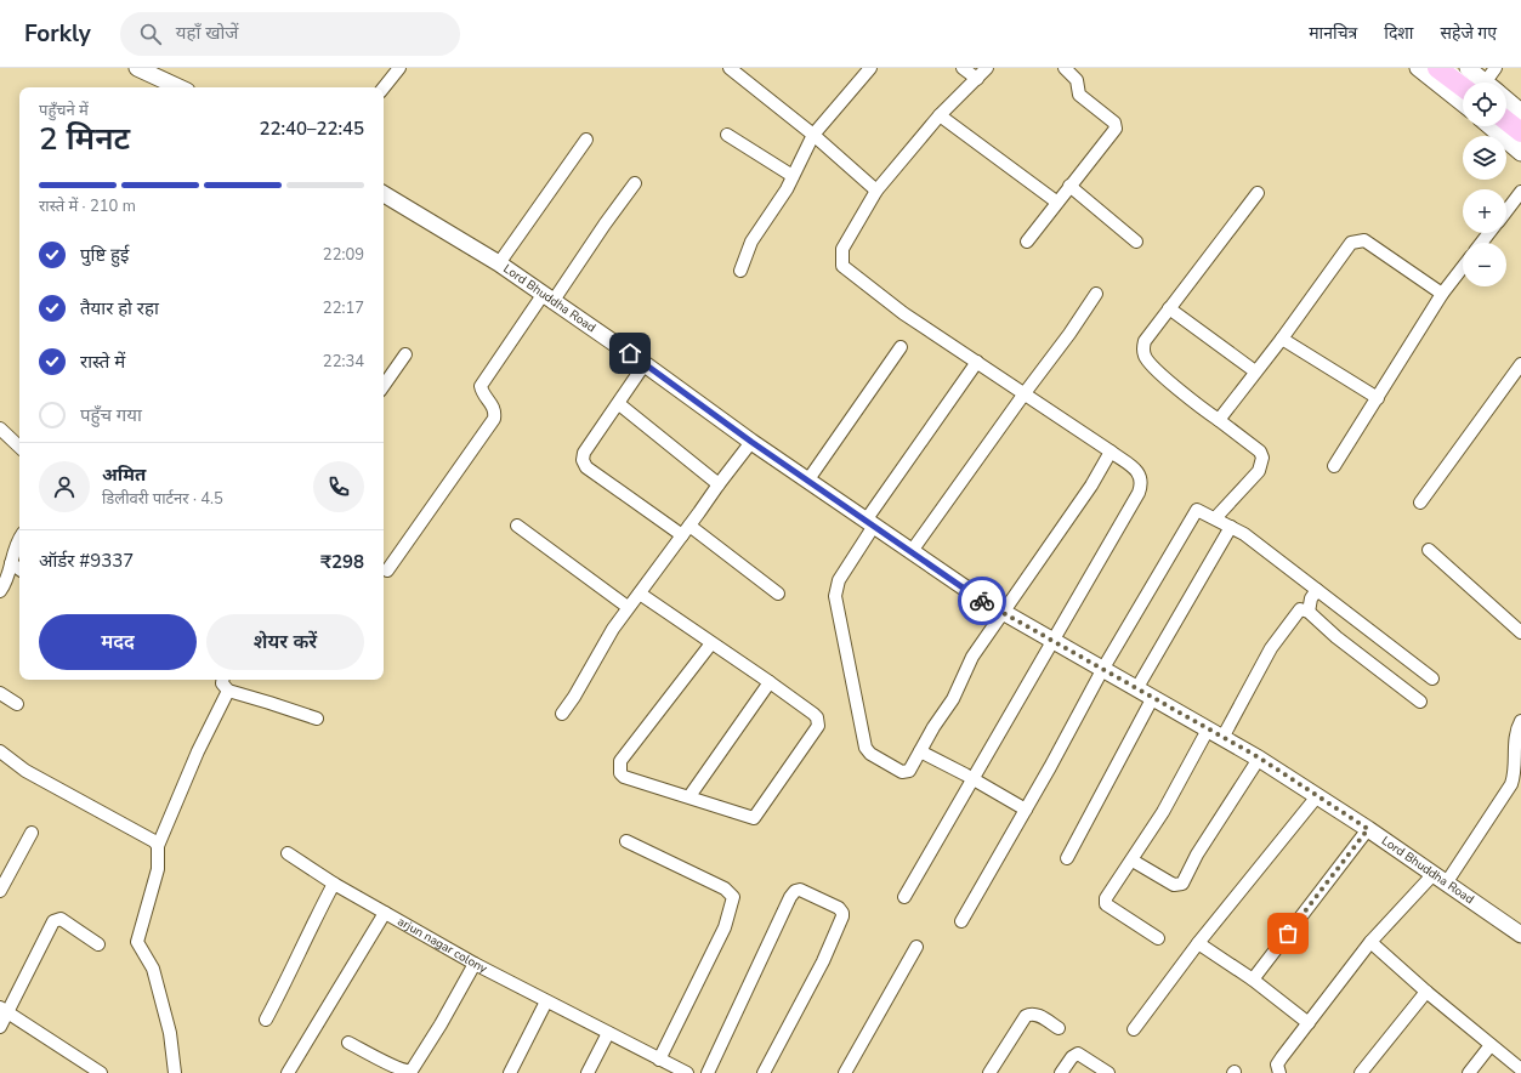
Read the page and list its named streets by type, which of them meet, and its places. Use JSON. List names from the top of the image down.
{
  "streets": {
    "street": ["Lord Bhuddha Road", "arjun nagar colony"]
  },
  "page": {
    "header": "Forkly",
    "search": "यहाँ खोजें",
    "nav": ["मानचित्र", "दिशा", "सहेजे गए"],
    "map_buttons": ["+", "−"],
    "heading": ["2 मिनट", "पहुँचने में", "22:40–22:45"],
    "panel": [
      "अमित",
      "डिलीवरी पार्टनर · 4.5",
      "ऑर्डर #9337",
      "₹298"
    ],
    "bar": "रास्ते में · 210 m",
    "list": [
      ["पुष्टि हुई", "22:09"],
      ["तैयार हो रहा", "22:17"],
      ["रास्ते में", "22:34"],
      "पहुँच गया"
    ],
    "buttons": ["मदद", "शेयर करें"]
  }
}
